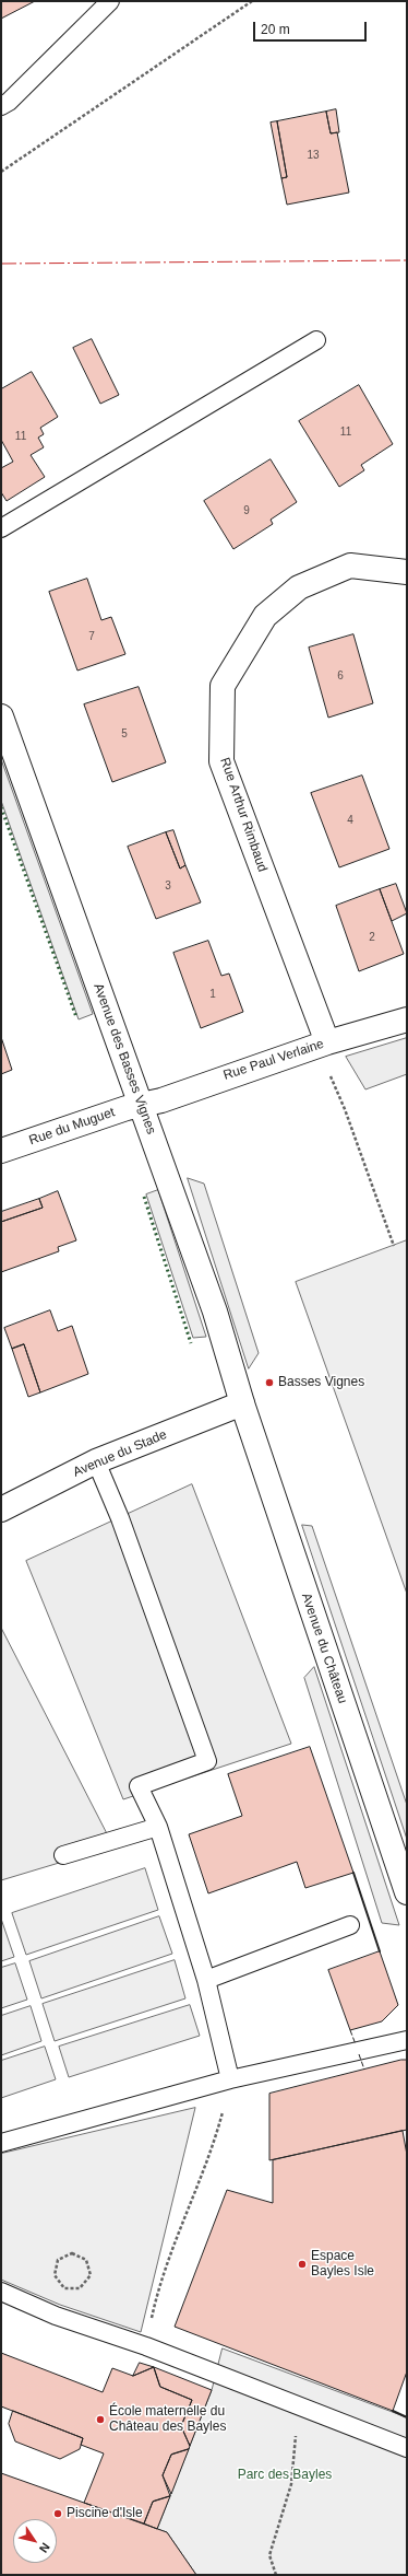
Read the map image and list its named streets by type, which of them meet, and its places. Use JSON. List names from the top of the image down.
{
  "streets": {
    "street": [
      "Rue Arthur Rimbaud",
      "Avenue des Basses Vignes",
      "Rue Paul Verlaine",
      "Rue du Muguet",
      "Avenue du Stade",
      "Avenue du Château"
    ]
  },
  "crossings": [
    ["Rue Arthur Rimbaud", "Rue Paul Verlaine"],
    ["Avenue des Basses Vignes", "Rue Paul Verlaine"],
    ["Avenue des Basses Vignes", "Rue du Muguet"],
    ["Avenue des Basses Vignes", "Avenue du Stade"],
    ["Avenue des Basses Vignes", "Avenue du Château"],
    ["Rue Paul Verlaine", "Rue du Muguet"],
    ["Avenue du Stade", "Avenue du Château"]
  ],
  "parks": ["Parc des Bayles"],
  "places": [
    "Basses Vignes",
    "Espace Bayles Isle",
    "École maternelle du Château des Bayles",
    "Piscine d'Isle"
  ],
  "house_numbers": [
    "13",
    "11",
    "11",
    "9",
    "7",
    "6",
    "5",
    "4",
    "3",
    "2",
    "1"
  ],
  "scale_bar": "20 m",
  "north": "bottom right"
}
